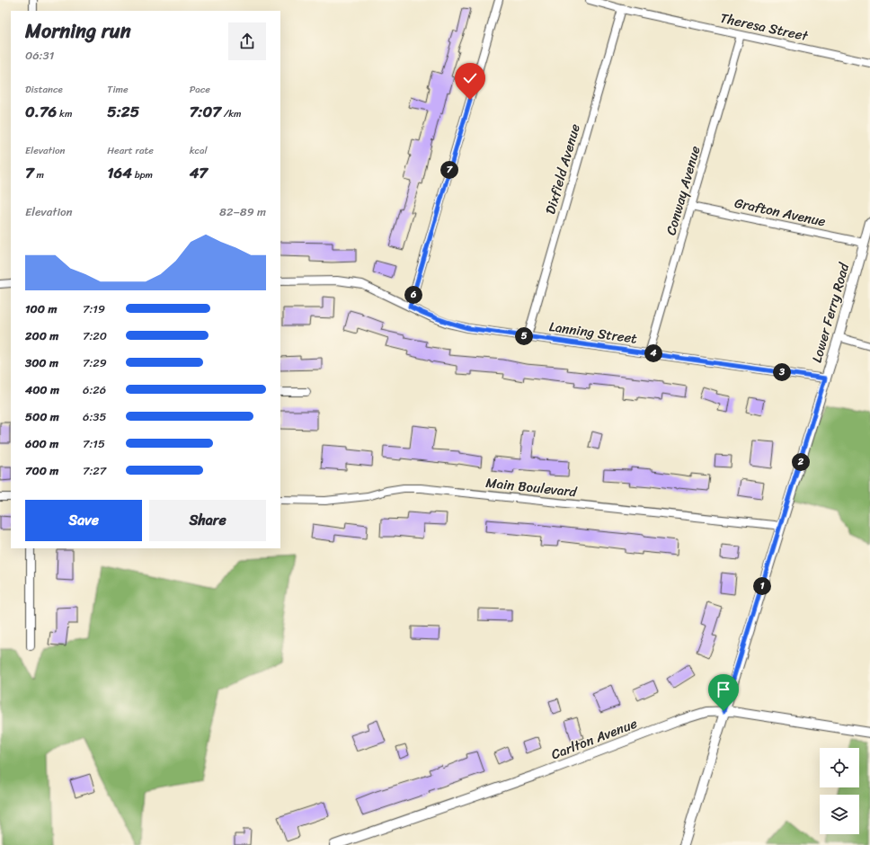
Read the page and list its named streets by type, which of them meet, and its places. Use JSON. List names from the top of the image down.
{
  "streets": {
    "street": [
      "Theresa Street",
      "Dixfield Avenue",
      "Conway Avenue",
      "Grafton Avenue",
      "Lower Ferry Road",
      "Lanning Street",
      "Main Boulevard",
      "Carlton Avenue"
    ]
  },
  "crossings": [
    ["Theresa Street", "Dixfield Avenue"],
    ["Theresa Street", "Conway Avenue"],
    ["Dixfield Avenue", "Lanning Street"],
    ["Conway Avenue", "Grafton Avenue"],
    ["Conway Avenue", "Lanning Street"],
    ["Grafton Avenue", "Lower Ferry Road"],
    ["Lower Ferry Road", "Lanning Street"],
    ["Lower Ferry Road", "Main Boulevard"],
    ["Lower Ferry Road", "Carlton Avenue"]
  ],
  "page": {
    "heading": ["Morning run", "06:31"],
    "stats": [
      ["Distance", "0.76 km"],
      ["Time", "5:25"],
      ["Pace", "7:07 /km"],
      ["Elevation", "7 m"],
      ["Heart rate", "164 bpm"],
      ["kcal", "47"]
    ],
    "pins": [
      "7",
      "6",
      "5",
      "4",
      "3",
      "2",
      "1"
    ],
    "chart": ["Elevation", "82–89 m"],
    "list": [
      {
        "name": "100 m",
        "note": "7:19"
      },
      {
        "name": "200 m",
        "note": "7:20"
      },
      {
        "name": "300 m",
        "note": "7:29"
      },
      {
        "name": "400 m",
        "note": "6:26"
      },
      {
        "name": "500 m",
        "note": "6:35"
      },
      {
        "name": "600 m",
        "note": "7:15"
      },
      {
        "name": "700 m",
        "note": "7:27"
      }
    ],
    "buttons": ["Save", "Share"]
  }
}
